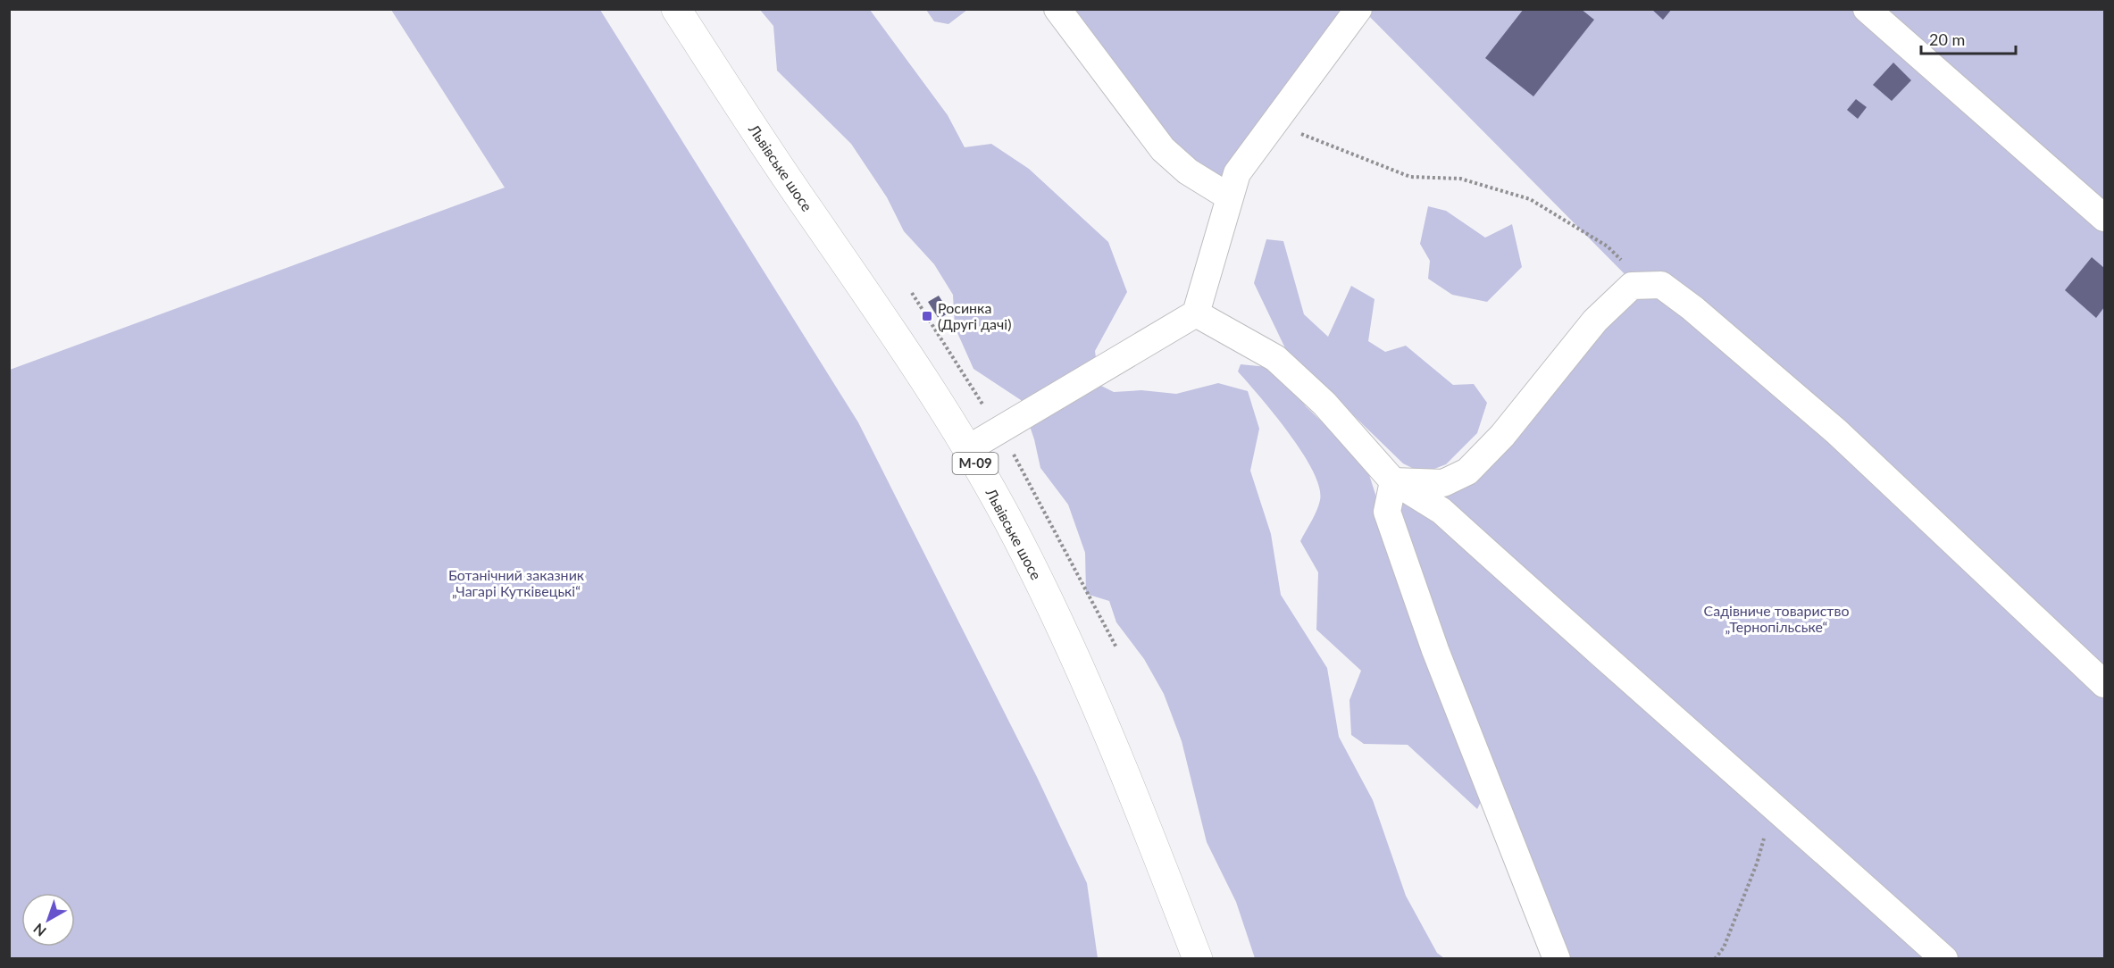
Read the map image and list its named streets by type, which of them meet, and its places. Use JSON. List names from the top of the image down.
{
  "streets": {
    "highway": ["Львівське шосе", "М-09"]
  },
  "parks": ["Ботанічний заказник „Чагарі Кутківецькі“", "Садівниче товариство „Тернопільське“"],
  "places": {
    "transit": ["Росинка (Другі дачі)"]
  },
  "scale_bar": "20 m",
  "north": "bottom left"
}
